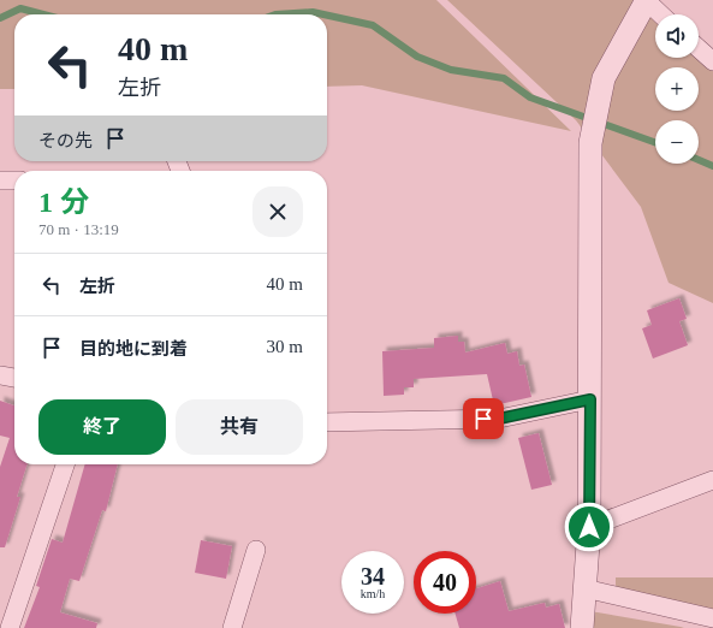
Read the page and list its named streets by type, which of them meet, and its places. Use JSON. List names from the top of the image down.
{
  "page": {
    "map_buttons": ["+", "−"],
    "turn": ["40 m", "左折"],
    "then": "その先",
    "heading": ["1 分", "70 m · 13:19"],
    "list": [
      {
        "name": "左折",
        "value": "40 m"
      },
      {
        "name": "目的地に到着",
        "value": "30 m"
      }
    ],
    "buttons": ["終了", "共有"],
    "speed": "34 km/h",
    "limit": "40"
  }
}
